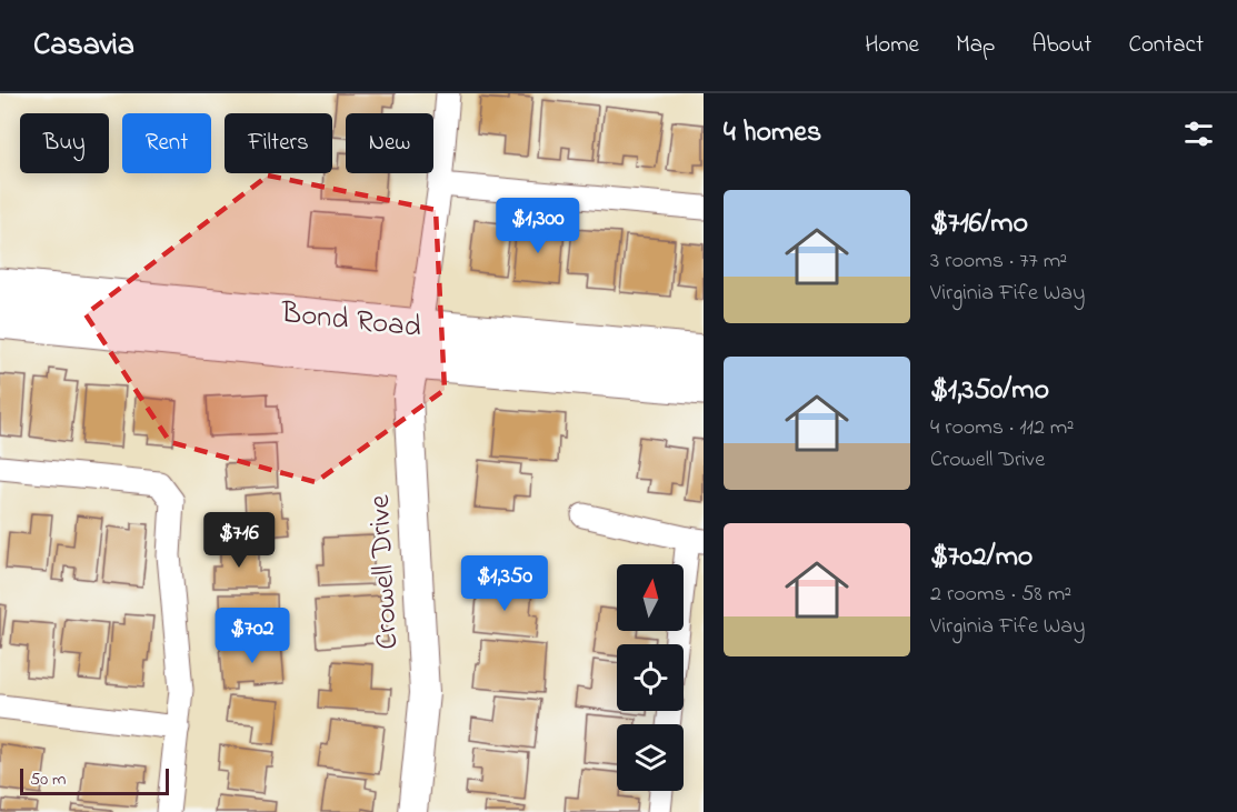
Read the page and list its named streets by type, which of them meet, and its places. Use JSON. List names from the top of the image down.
{
  "streets": {
    "main road": ["Bond Road"],
    "street": ["Crowell Drive"]
  },
  "crossings": [
    ["Bond Road", "Crowell Drive"]
  ],
  "scale_bar": "50 m",
  "north": "top",
  "page": {
    "header": "Casavia",
    "nav": [
      "Home",
      "Map",
      "About",
      "Contact"
    ],
    "heading": "4 homes",
    "chip": [
      "Buy",
      "Rent",
      "Filters",
      "New"
    ],
    "list": [
      {
        "name": "$716/mo",
        "note": "3 rooms · 77 m² · Virginia Fife Way"
      },
      {
        "name": "$1,350/mo",
        "note": "4 rooms · 112 m² · Crowell Drive"
      },
      {
        "name": "$702/mo",
        "note": "2 rooms · 58 m² · Virginia Fife Way"
      }
    ],
    "price": [
      "$1,300",
      "$716",
      "$1,350",
      "$702"
    ],
    "scale": "50 m"
  }
}
